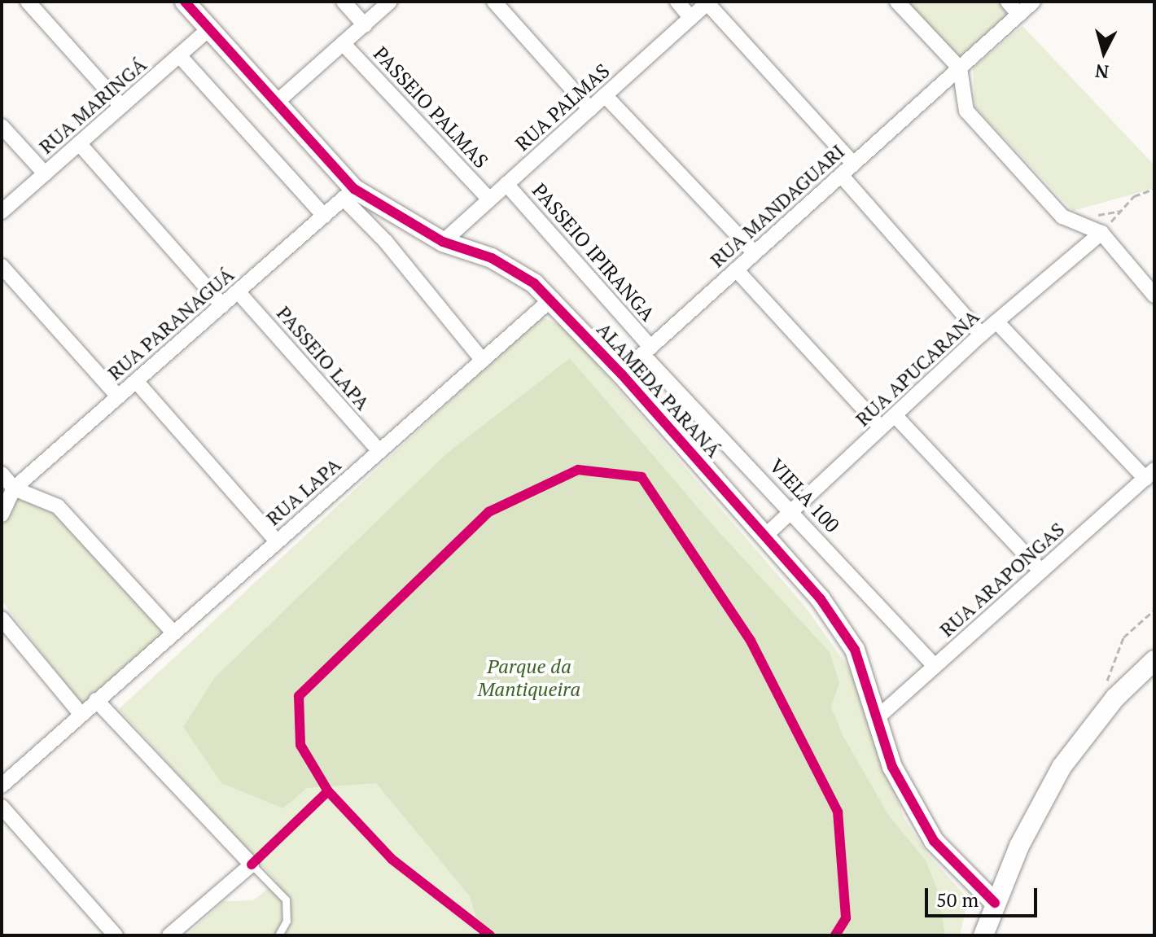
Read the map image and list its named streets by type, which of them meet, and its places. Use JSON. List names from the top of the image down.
{
  "streets": {
    "street": [
      "RUA MARINGÁ",
      "PASSEIO PALMAS",
      "RUA PALMAS",
      "RUA MANDAGUARI",
      "PASSEIO IPIRANGA",
      "RUA PARANAGUÁ",
      "PASSEIO LAPA",
      "RUA APUCARANA",
      "ALAMEDA PARANÁ",
      "RUA LAPA",
      "VIELA 100",
      "RUA ARAPONGAS"
    ]
  },
  "crossings": [
    ["RUA MARINGÁ", "ALAMEDA PARANÁ"],
    ["PASSEIO PALMAS", "RUA PALMAS"],
    ["RUA PALMAS", "PASSEIO IPIRANGA"],
    ["RUA PALMAS", "ALAMEDA PARANÁ"],
    ["RUA MANDAGUARI", "PASSEIO IPIRANGA"],
    ["RUA MANDAGUARI", "ALAMEDA PARANÁ"],
    ["RUA MANDAGUARI", "VIELA 100"],
    ["PASSEIO IPIRANGA", "VIELA 100"],
    ["RUA PARANAGUÁ", "PASSEIO LAPA"],
    ["RUA PARANAGUÁ", "ALAMEDA PARANÁ"],
    ["PASSEIO LAPA", "RUA LAPA"],
    ["RUA APUCARANA", "ALAMEDA PARANÁ"],
    ["RUA APUCARANA", "VIELA 100"],
    ["ALAMEDA PARANÁ", "RUA LAPA"],
    ["ALAMEDA PARANÁ", "RUA ARAPONGAS"],
    ["VIELA 100", "RUA ARAPONGAS"]
  ],
  "parks": ["Parque da Mantiqueira"],
  "scale_bar": "50 m",
  "north": "bottom"
}
